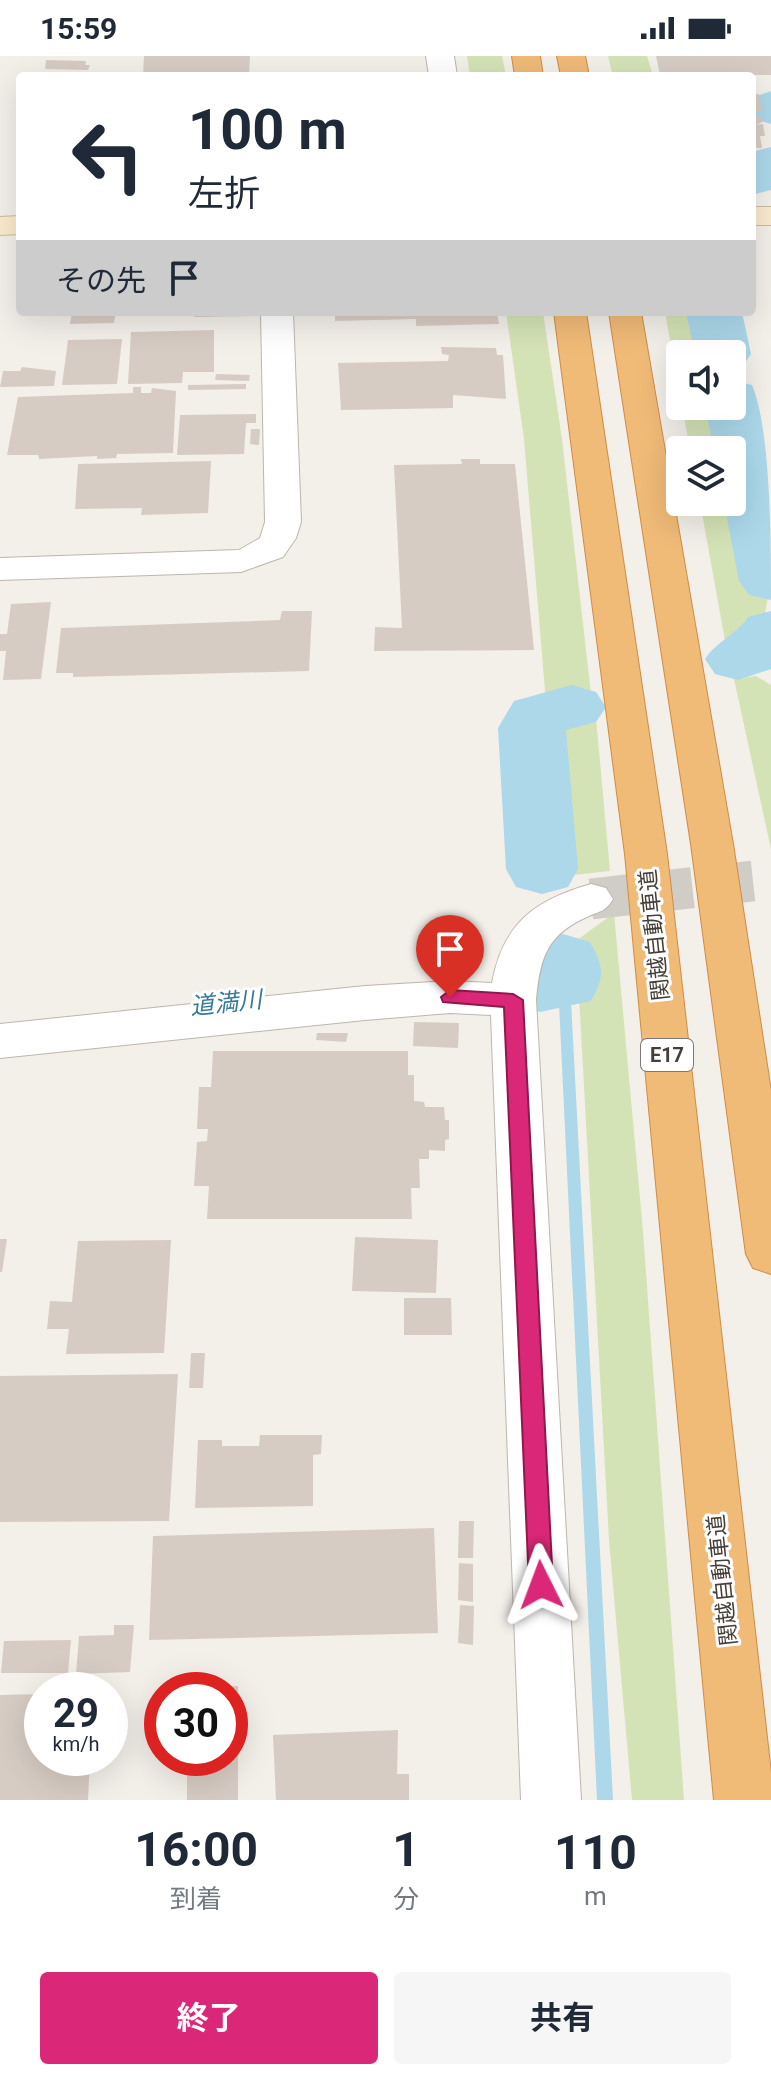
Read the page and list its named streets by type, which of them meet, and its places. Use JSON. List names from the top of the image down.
{
  "streets": {
    "highway": ["関越自動車道", "E17"]
  },
  "water": ["道満川"],
  "page": {
    "status": "15:59",
    "turn": ["100 m", "左折"],
    "then": "その先",
    "speed": "29 km/h",
    "limit": "30",
    "eta": [
      "16:00",
      "到着",
      "1",
      "分",
      "110",
      "m"
    ],
    "buttons": ["終了", "共有"]
  }
}
